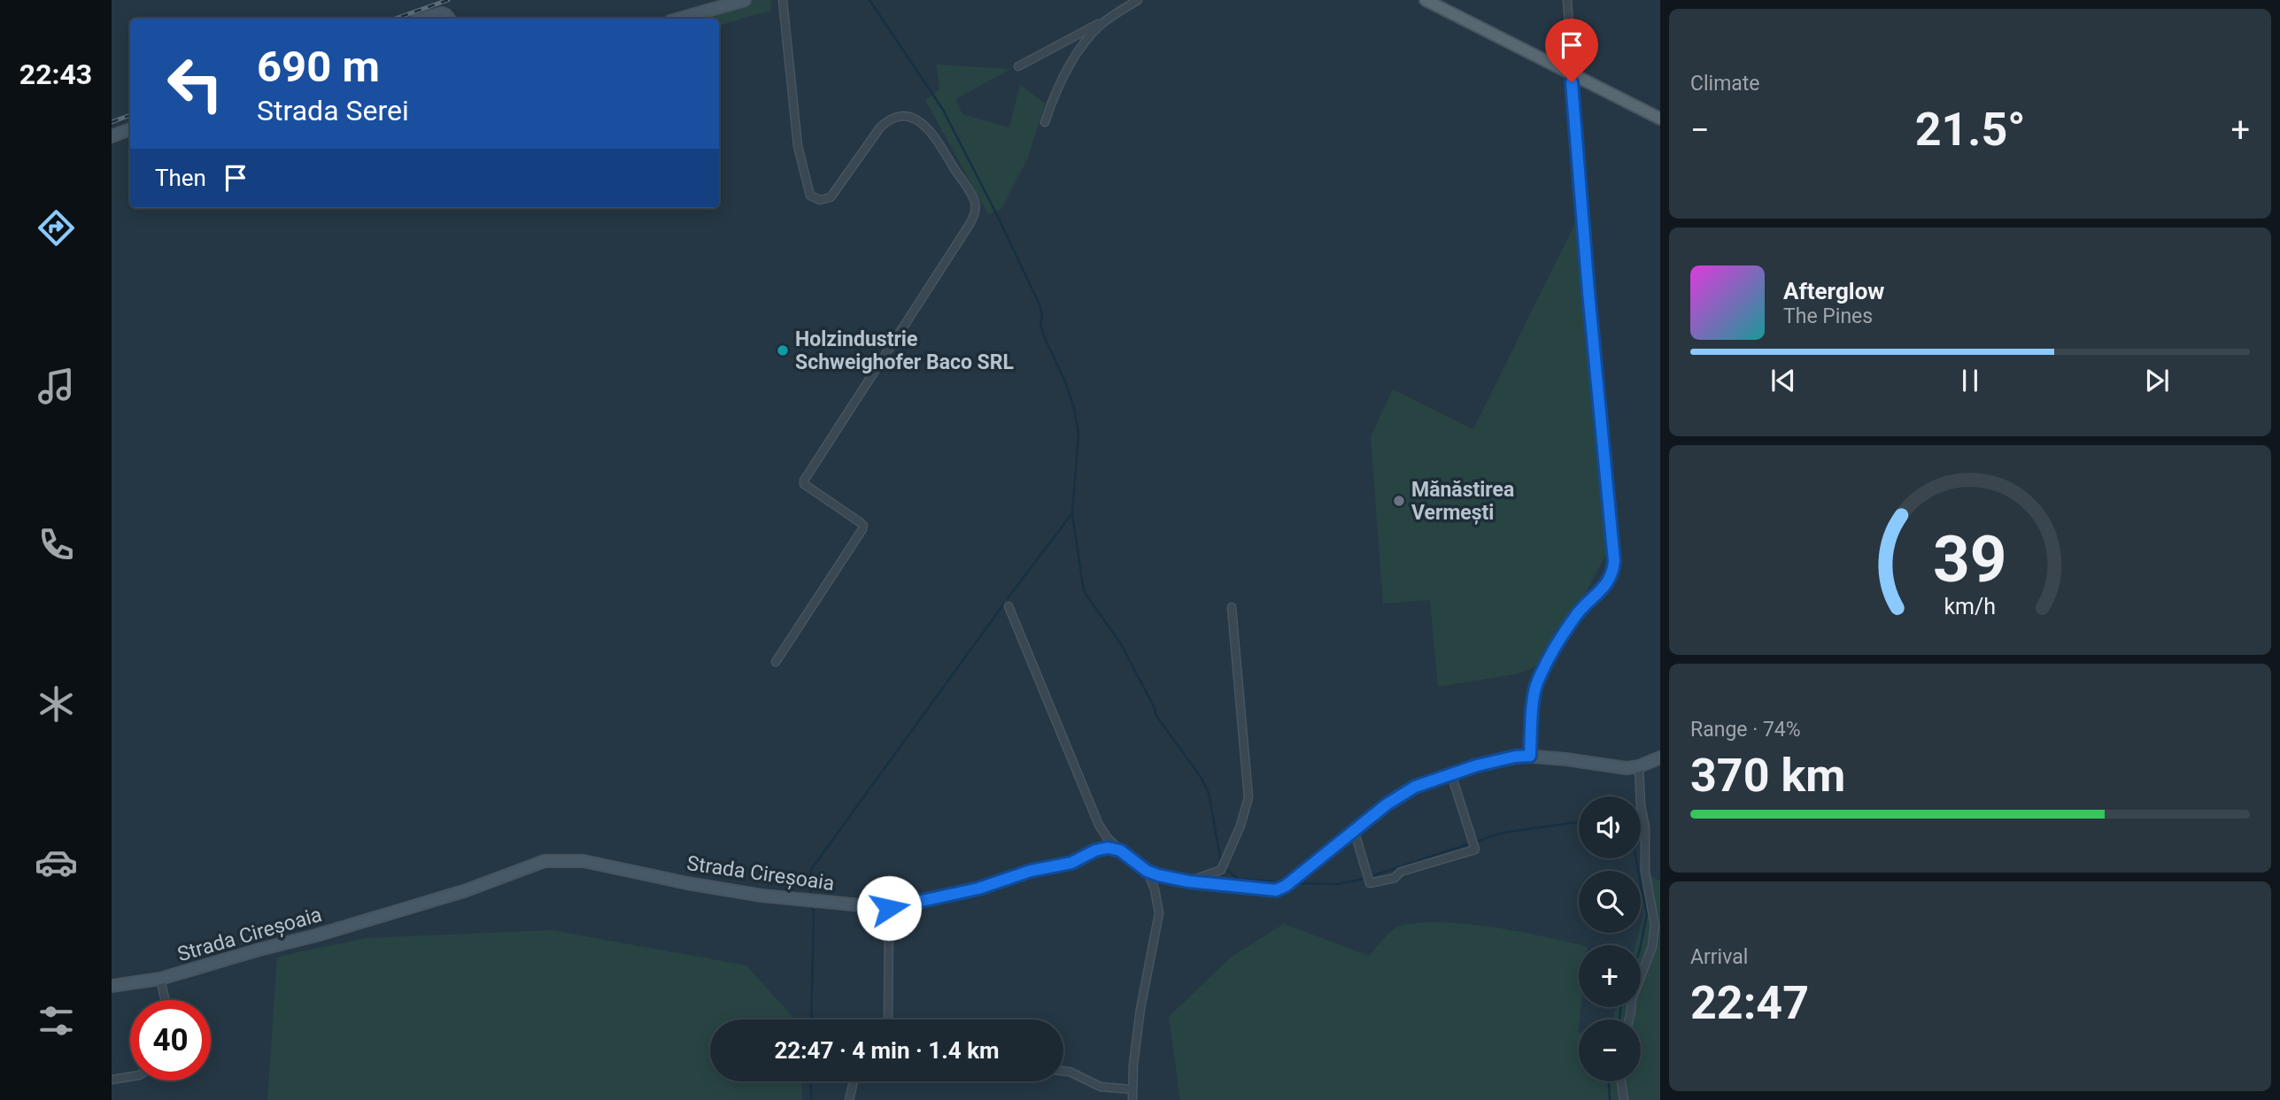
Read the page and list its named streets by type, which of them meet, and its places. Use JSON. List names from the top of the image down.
{
  "streets": {
    "street": ["Strada Cireșoaia"]
  },
  "places": ["Holzindustrie Schweighofer Baco SRL", "Mănăstirea Vermești"],
  "page": {
    "tabs": "22:43",
    "tile": [
      "Climate",
      ["Range · 74%", "370 km"],
      ["Arrival", "22:47"]
    ],
    "turn": ["690 m", "Strada Serei"],
    "heat": ["−", "21.5°", "+"],
    "then": "Then",
    "song": ["Afterglow", "The Pines"],
    "map_buttons": ["+", "−"],
    "limit": "40",
    "trip": "22:47 · 4 min · 1.4 km",
    "gauge": ["39", "km/h"]
  }
}
